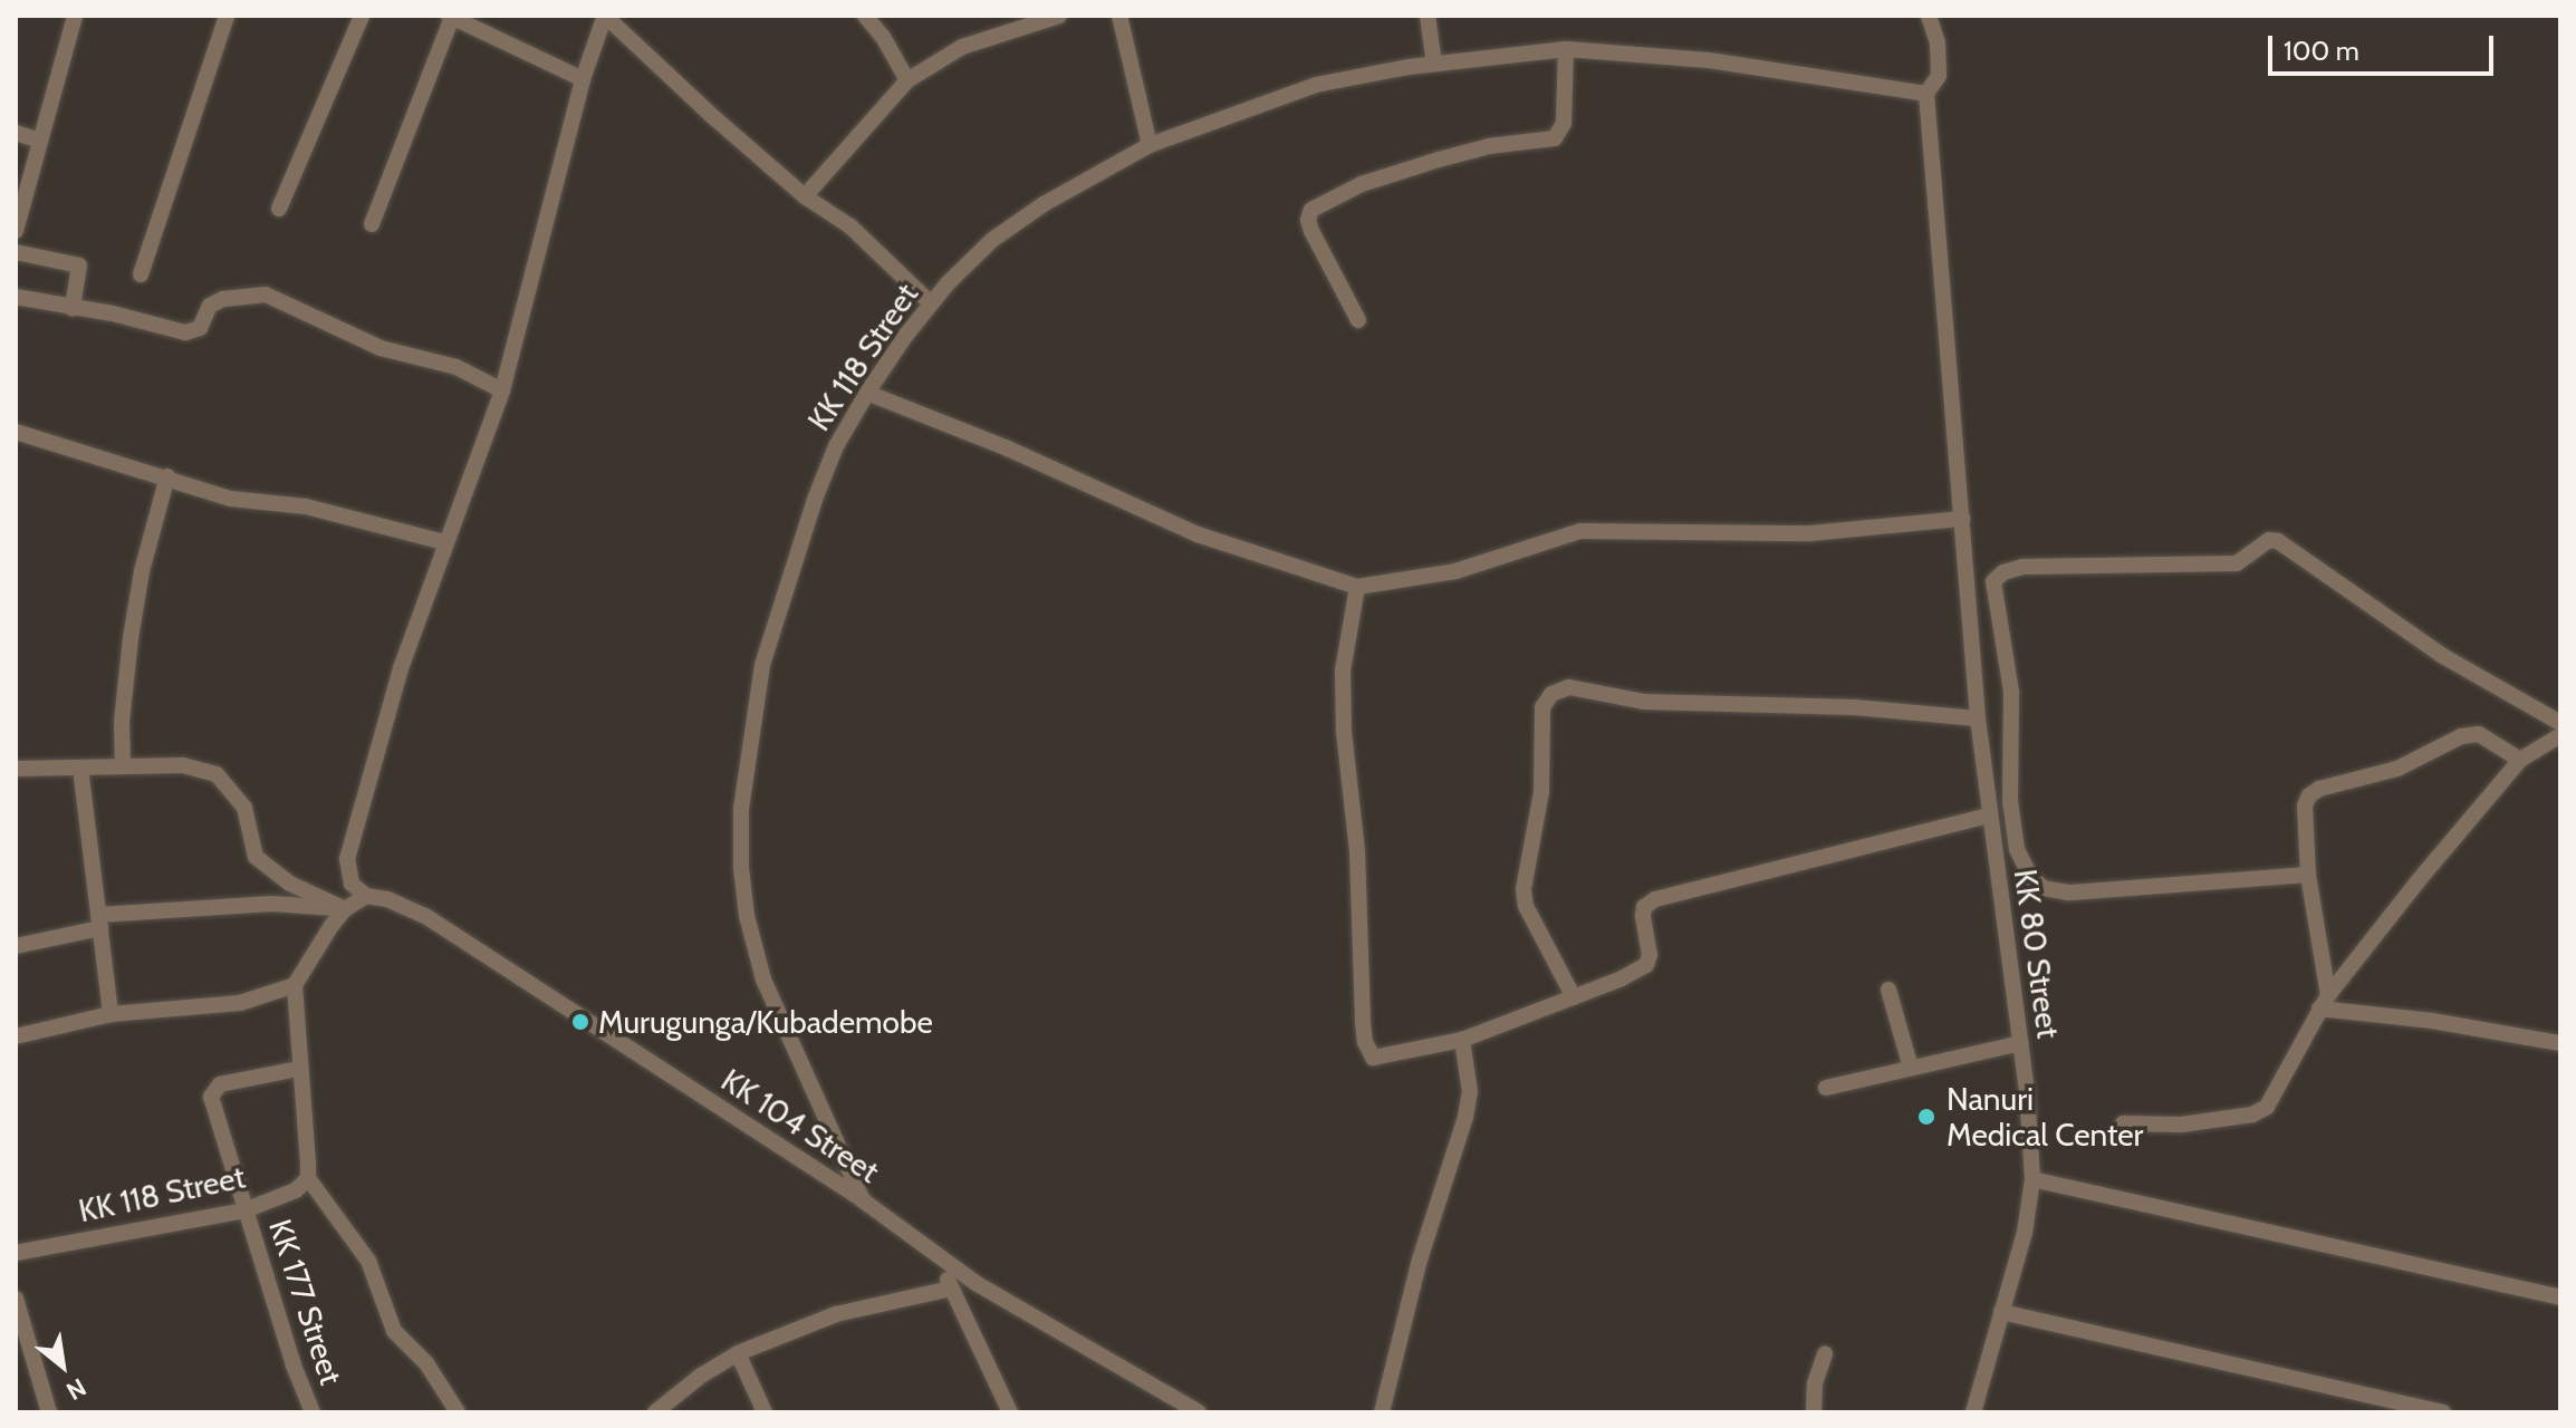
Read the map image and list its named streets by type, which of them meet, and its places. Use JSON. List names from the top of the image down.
{
  "streets": {
    "street": [
      "KK 118 Street",
      "KK 80 Street",
      "KK 104 Street",
      "KK 177 Street"
    ]
  },
  "crossings": [
    ["KK 118 Street", "KK 80 Street"],
    ["KK 118 Street", "KK 104 Street"],
    ["KK 118 Street", "KK 177 Street"]
  ],
  "places": ["Murugunga/Kubademobe", "Nanuri Medical Center"],
  "scale_bar": "100 m",
  "north": "bottom right"
}
